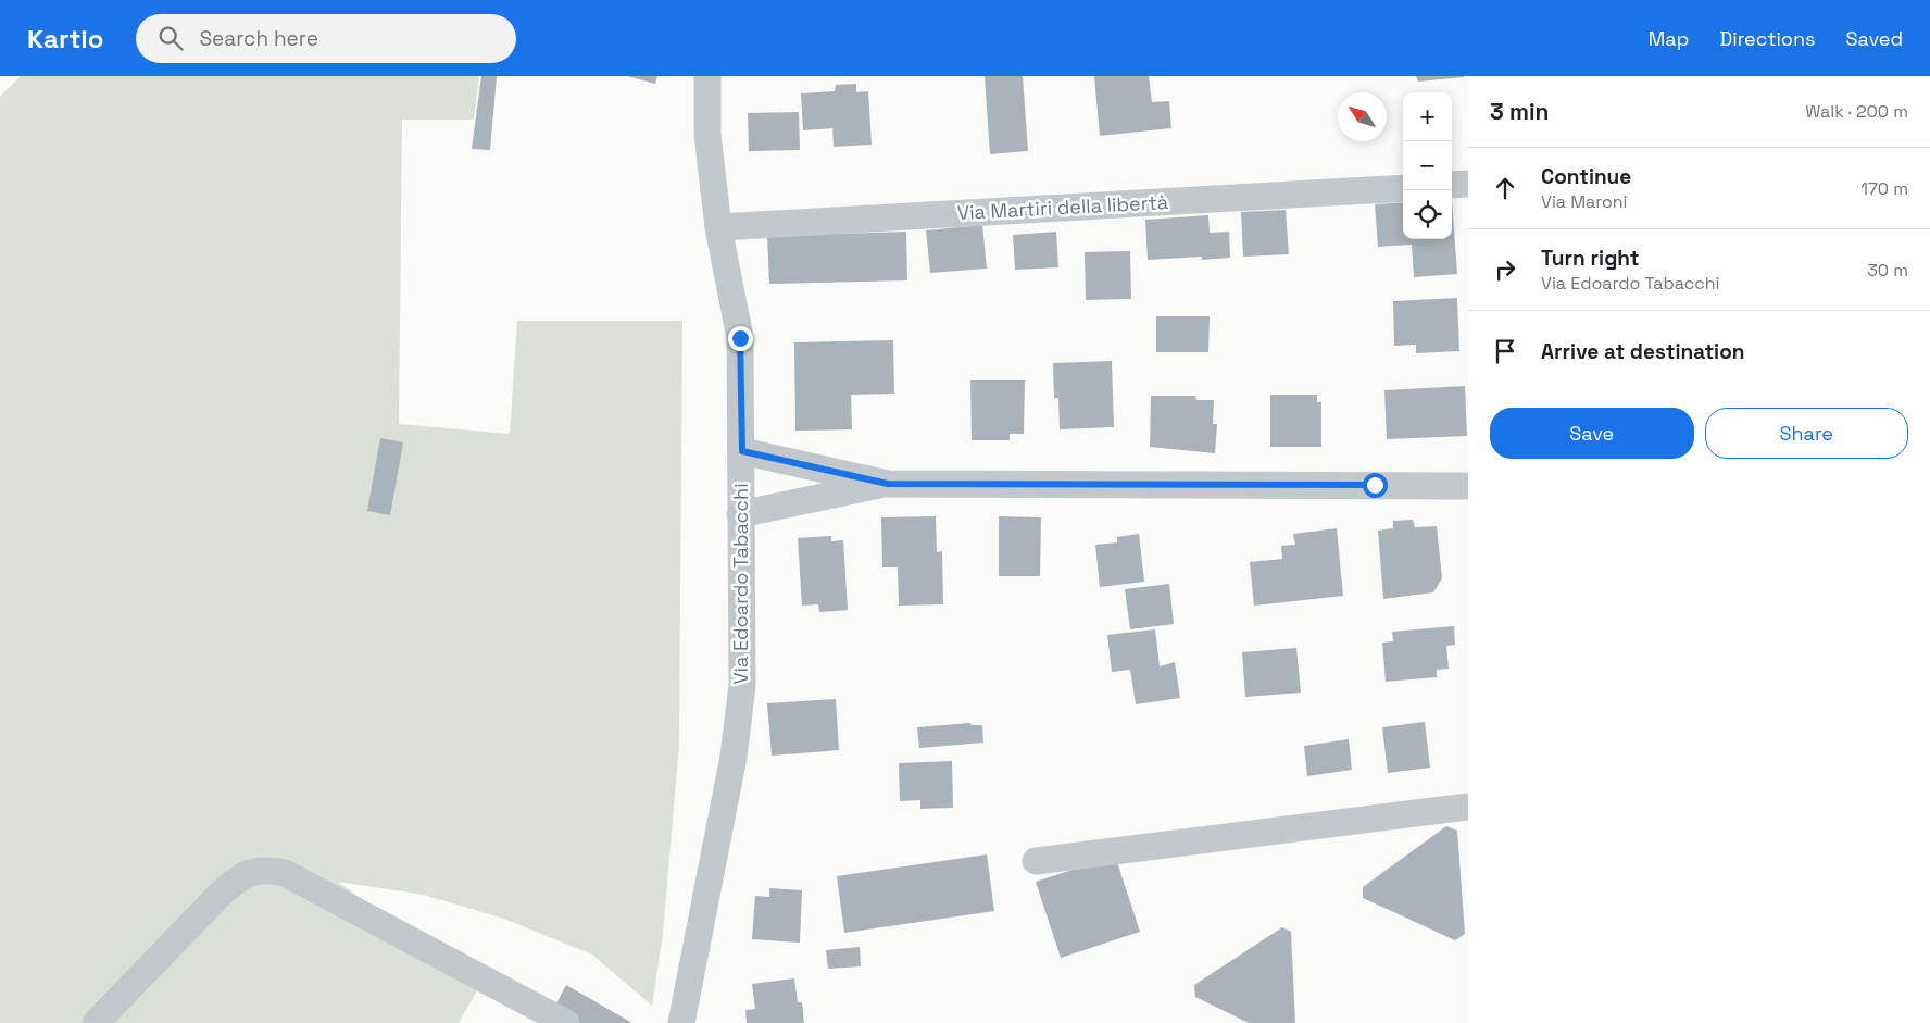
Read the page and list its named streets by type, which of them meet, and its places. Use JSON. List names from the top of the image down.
{
  "streets": {
    "street": ["Via Martiri della libertà", "Via Edoardo Tabacchi"]
  },
  "crossings": [
    ["Via Martiri della libertà", "Via Edoardo Tabacchi"]
  ],
  "north": "top left",
  "page": {
    "header": "Kartio",
    "search": "Search here",
    "nav": ["Map", "Directions", "Saved"],
    "heading": ["3 min", "Walk · 200 m"],
    "map_buttons": ["+", "−"],
    "list": [
      ["Continue", "Via Maroni", "170 m"],
      ["Turn right", "Via Edoardo Tabacchi", "30 m"],
      "Arrive at destination"
    ],
    "buttons": ["Save", "Share"]
  }
}
